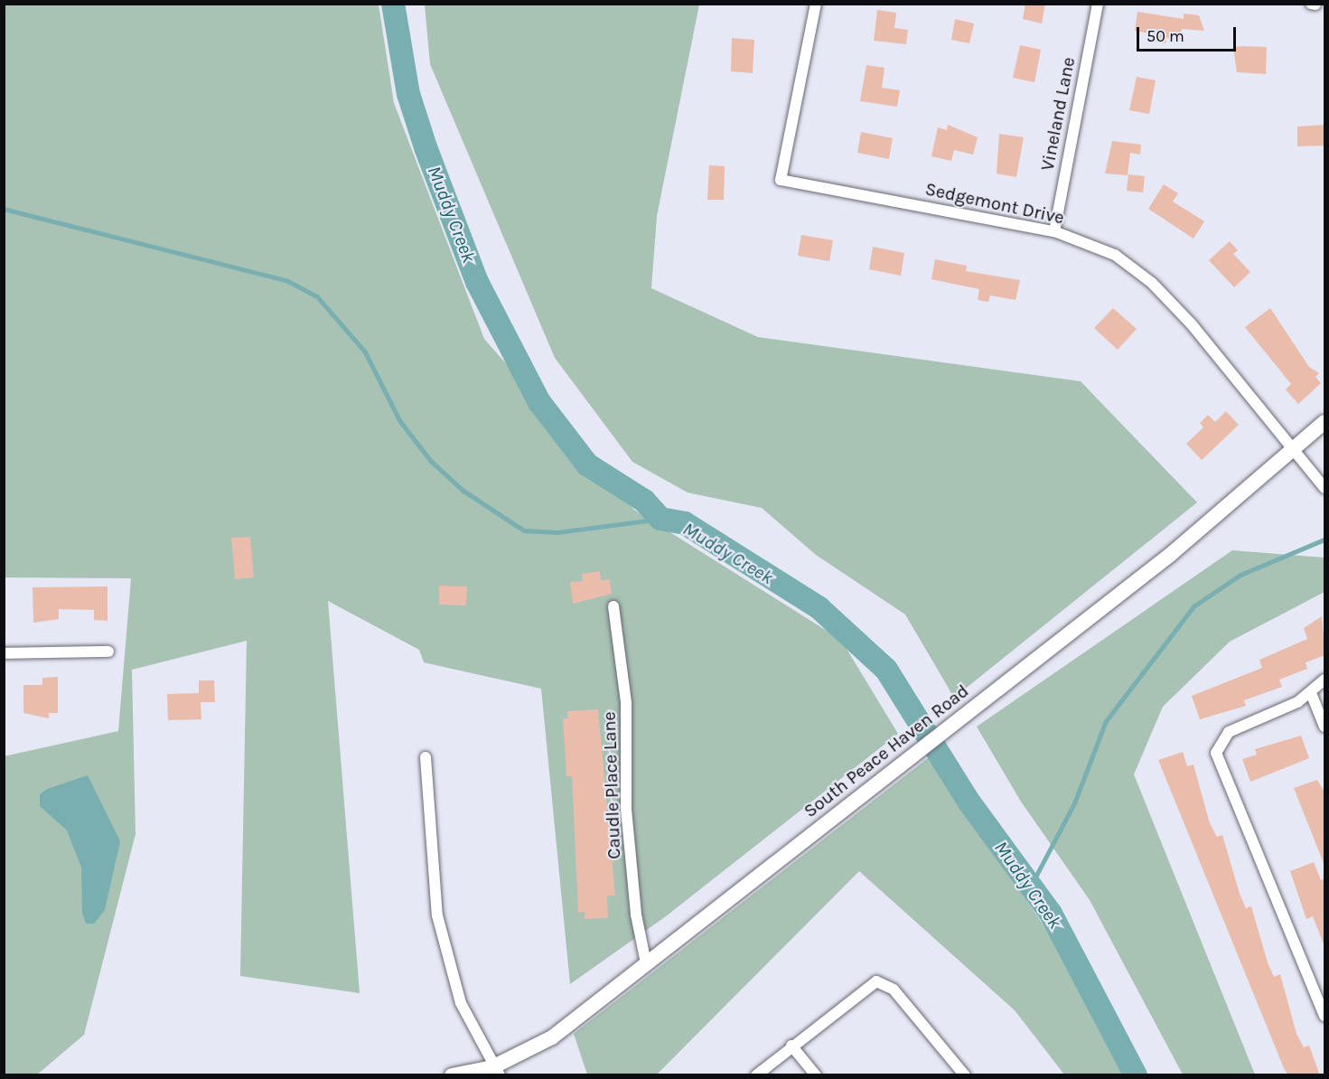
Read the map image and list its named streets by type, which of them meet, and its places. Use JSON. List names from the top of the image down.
{
  "streets": {
    "main road": ["South Peace Haven Road"],
    "street": ["Vineland Lane", "Sedgemont Drive", "Caudle Place Lane"]
  },
  "crossings": [
    ["Vineland Lane", "Sedgemont Drive"],
    ["Sedgemont Drive", "South Peace Haven Road"],
    ["South Peace Haven Road", "Caudle Place Lane"]
  ],
  "water": ["Muddy Creek"],
  "scale_bar": "50 m"
}
